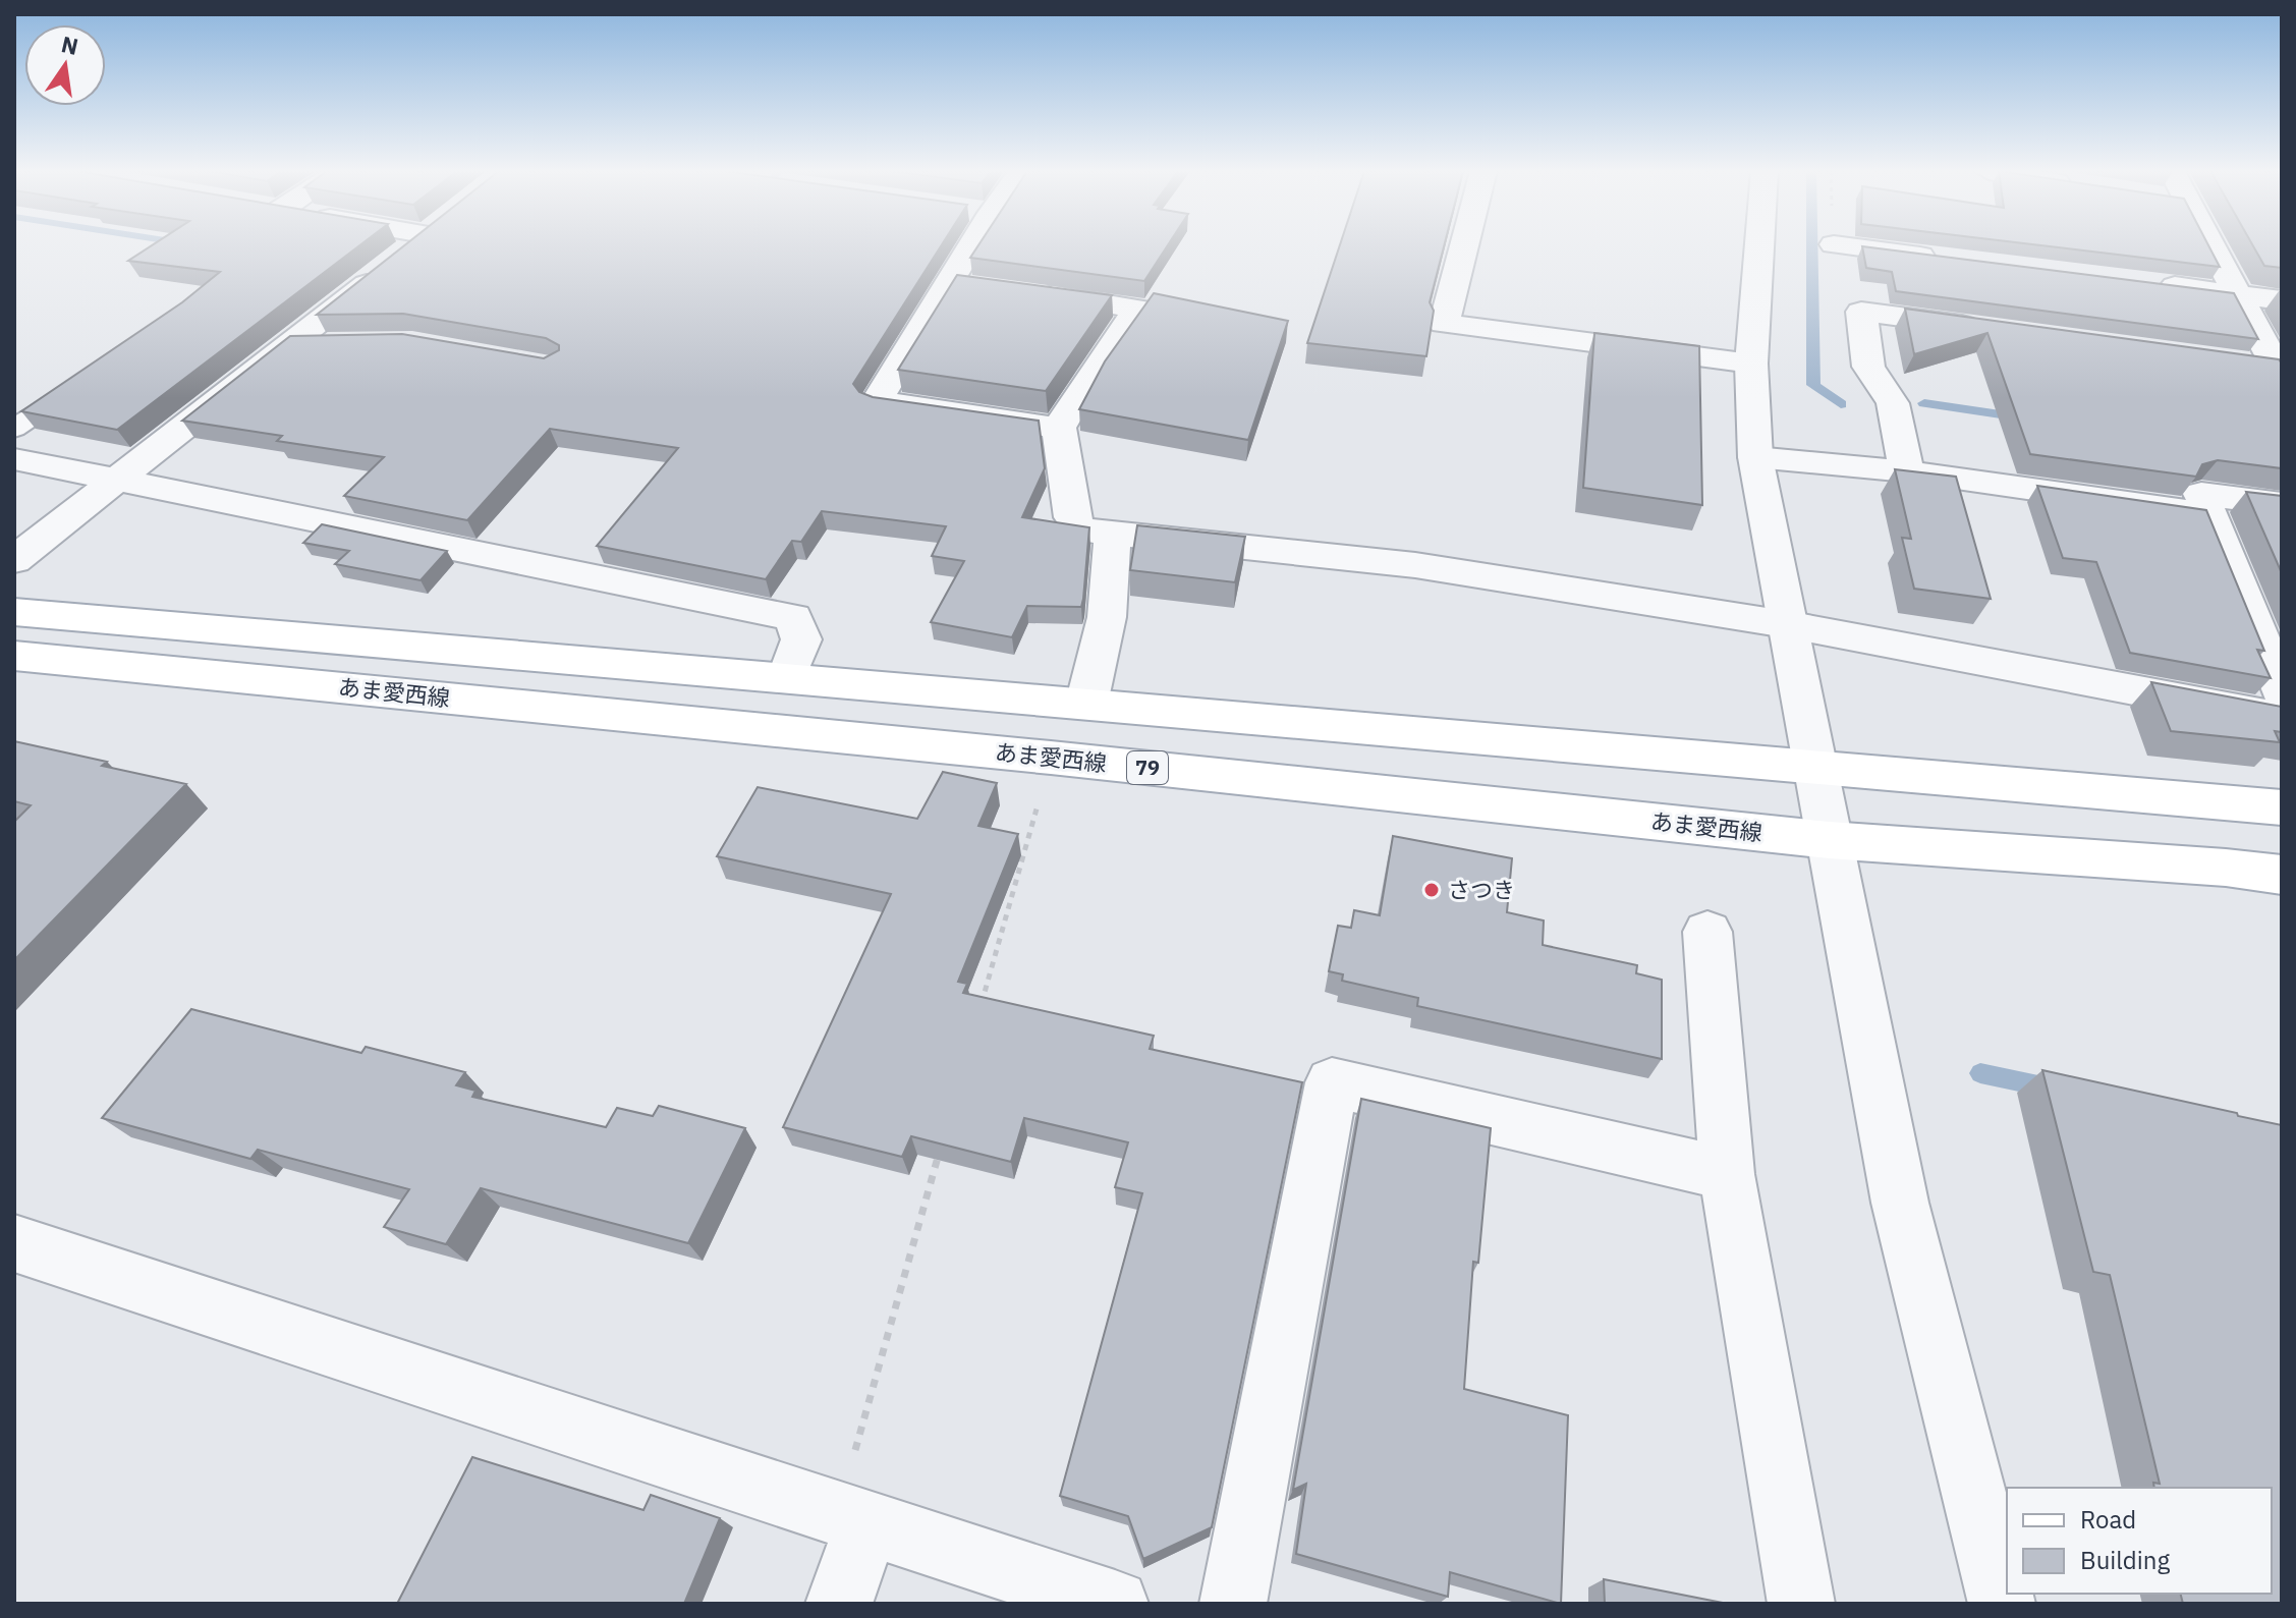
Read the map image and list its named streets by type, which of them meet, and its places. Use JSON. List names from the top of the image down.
{
  "streets": {
    "main road": ["あま愛西線", "79"]
  },
  "places": ["さつき"],
  "legend": ["Road", "Building"],
  "north": "top"
}
